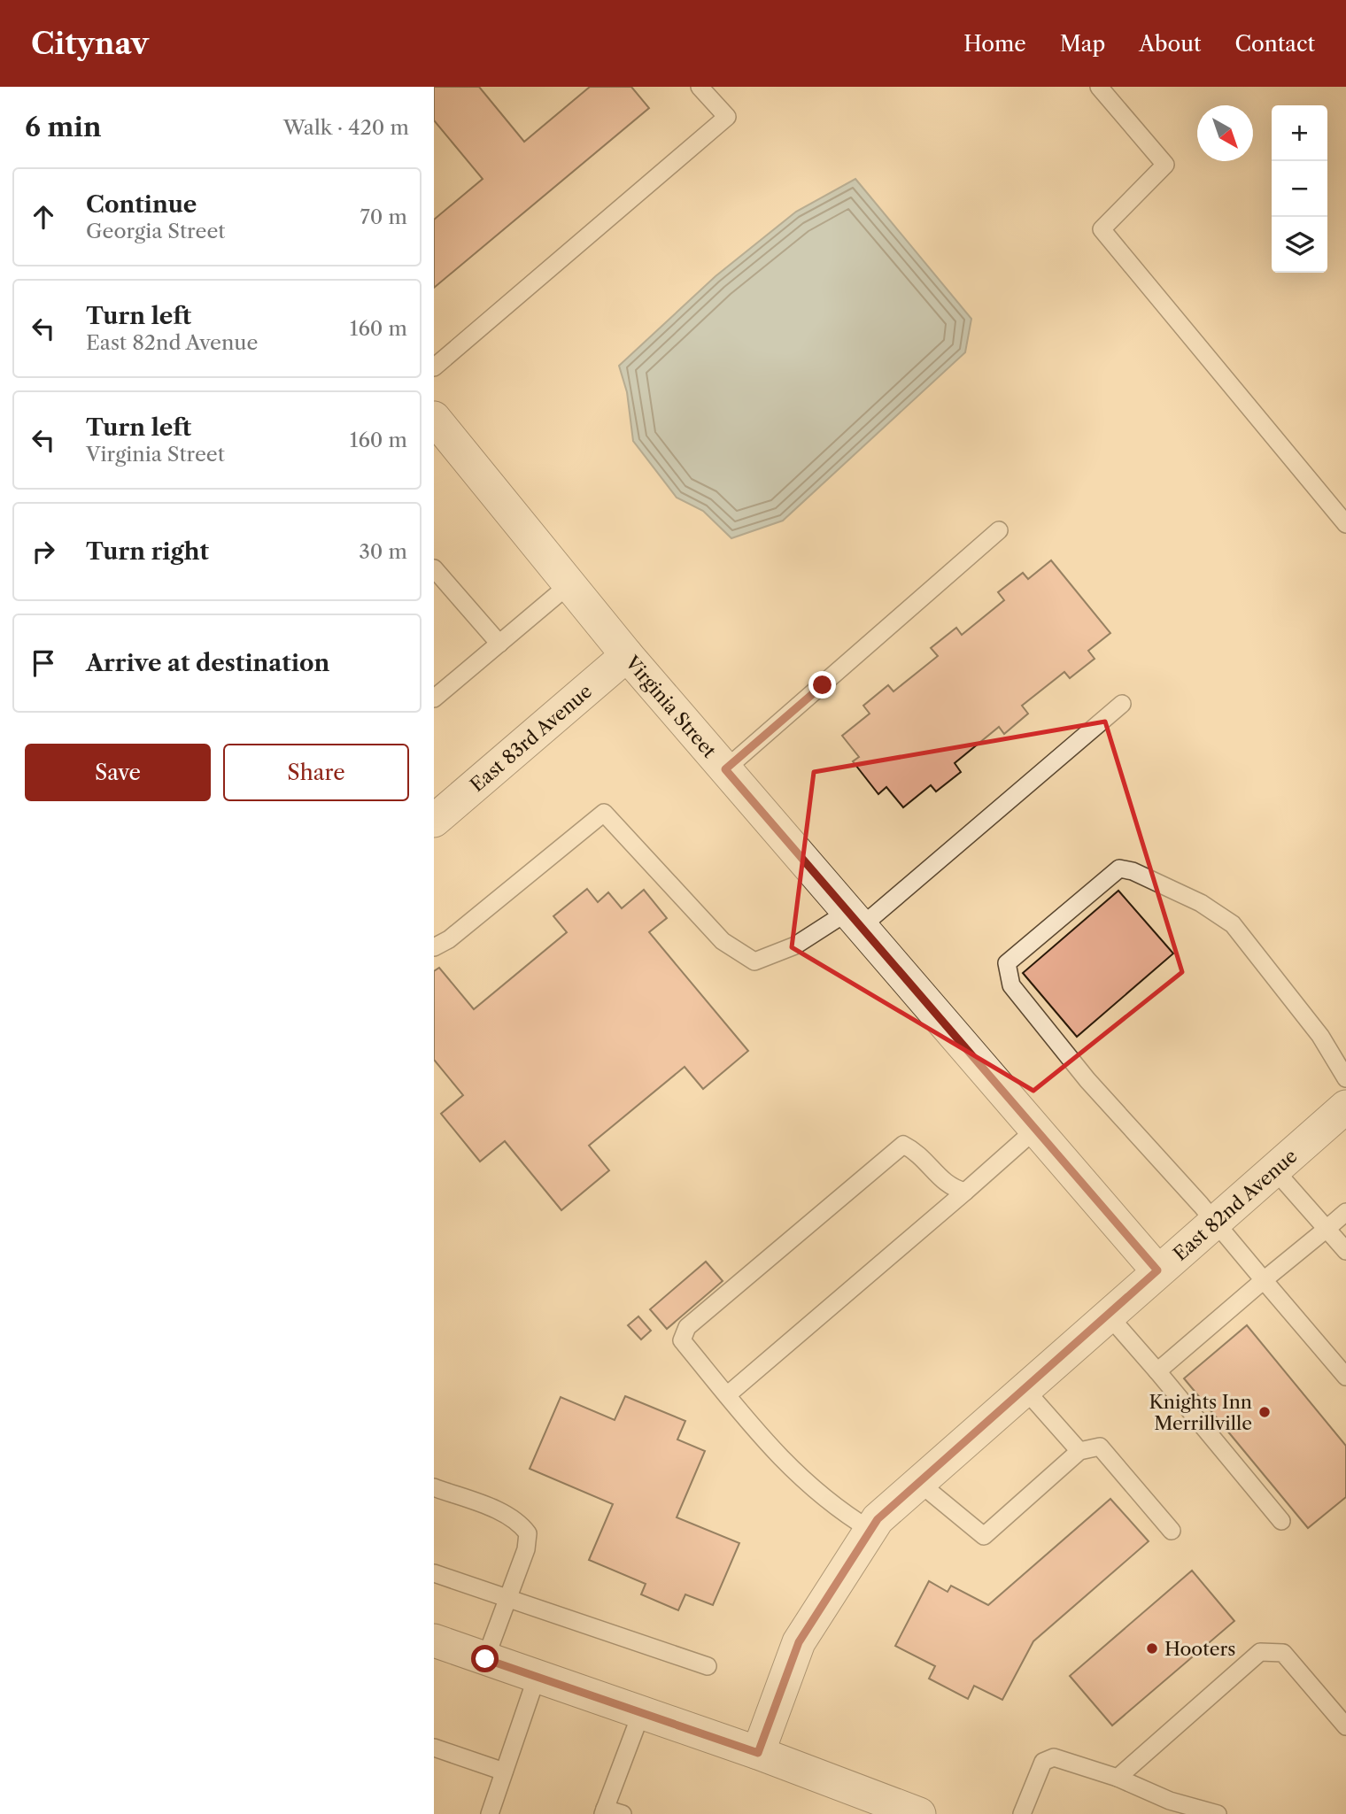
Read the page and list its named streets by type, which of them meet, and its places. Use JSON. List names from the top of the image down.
{
  "streets": {
    "street": ["Virginia Street", "East 83rd Avenue", "East 82nd Avenue"]
  },
  "crossings": [
    ["Virginia Street", "East 83rd Avenue"],
    ["Virginia Street", "East 82nd Avenue"]
  ],
  "places": ["Knights Inn Merrillville", "Hooters"],
  "north": "bottom right",
  "page": {
    "header": "Citynav",
    "nav": [
      "Home",
      "Map",
      "About",
      "Contact"
    ],
    "heading": ["6 min", "Walk · 420 m"],
    "map_buttons": ["+", "−"],
    "list": [
      ["Continue", "Georgia Street", "70 m"],
      ["Turn left", "East 82nd Avenue", "160 m"],
      ["Turn left", "Virginia Street", "160 m"],
      ["Turn right", "30 m"],
      "Arrive at destination"
    ],
    "buttons": ["Save", "Share"]
  }
}
